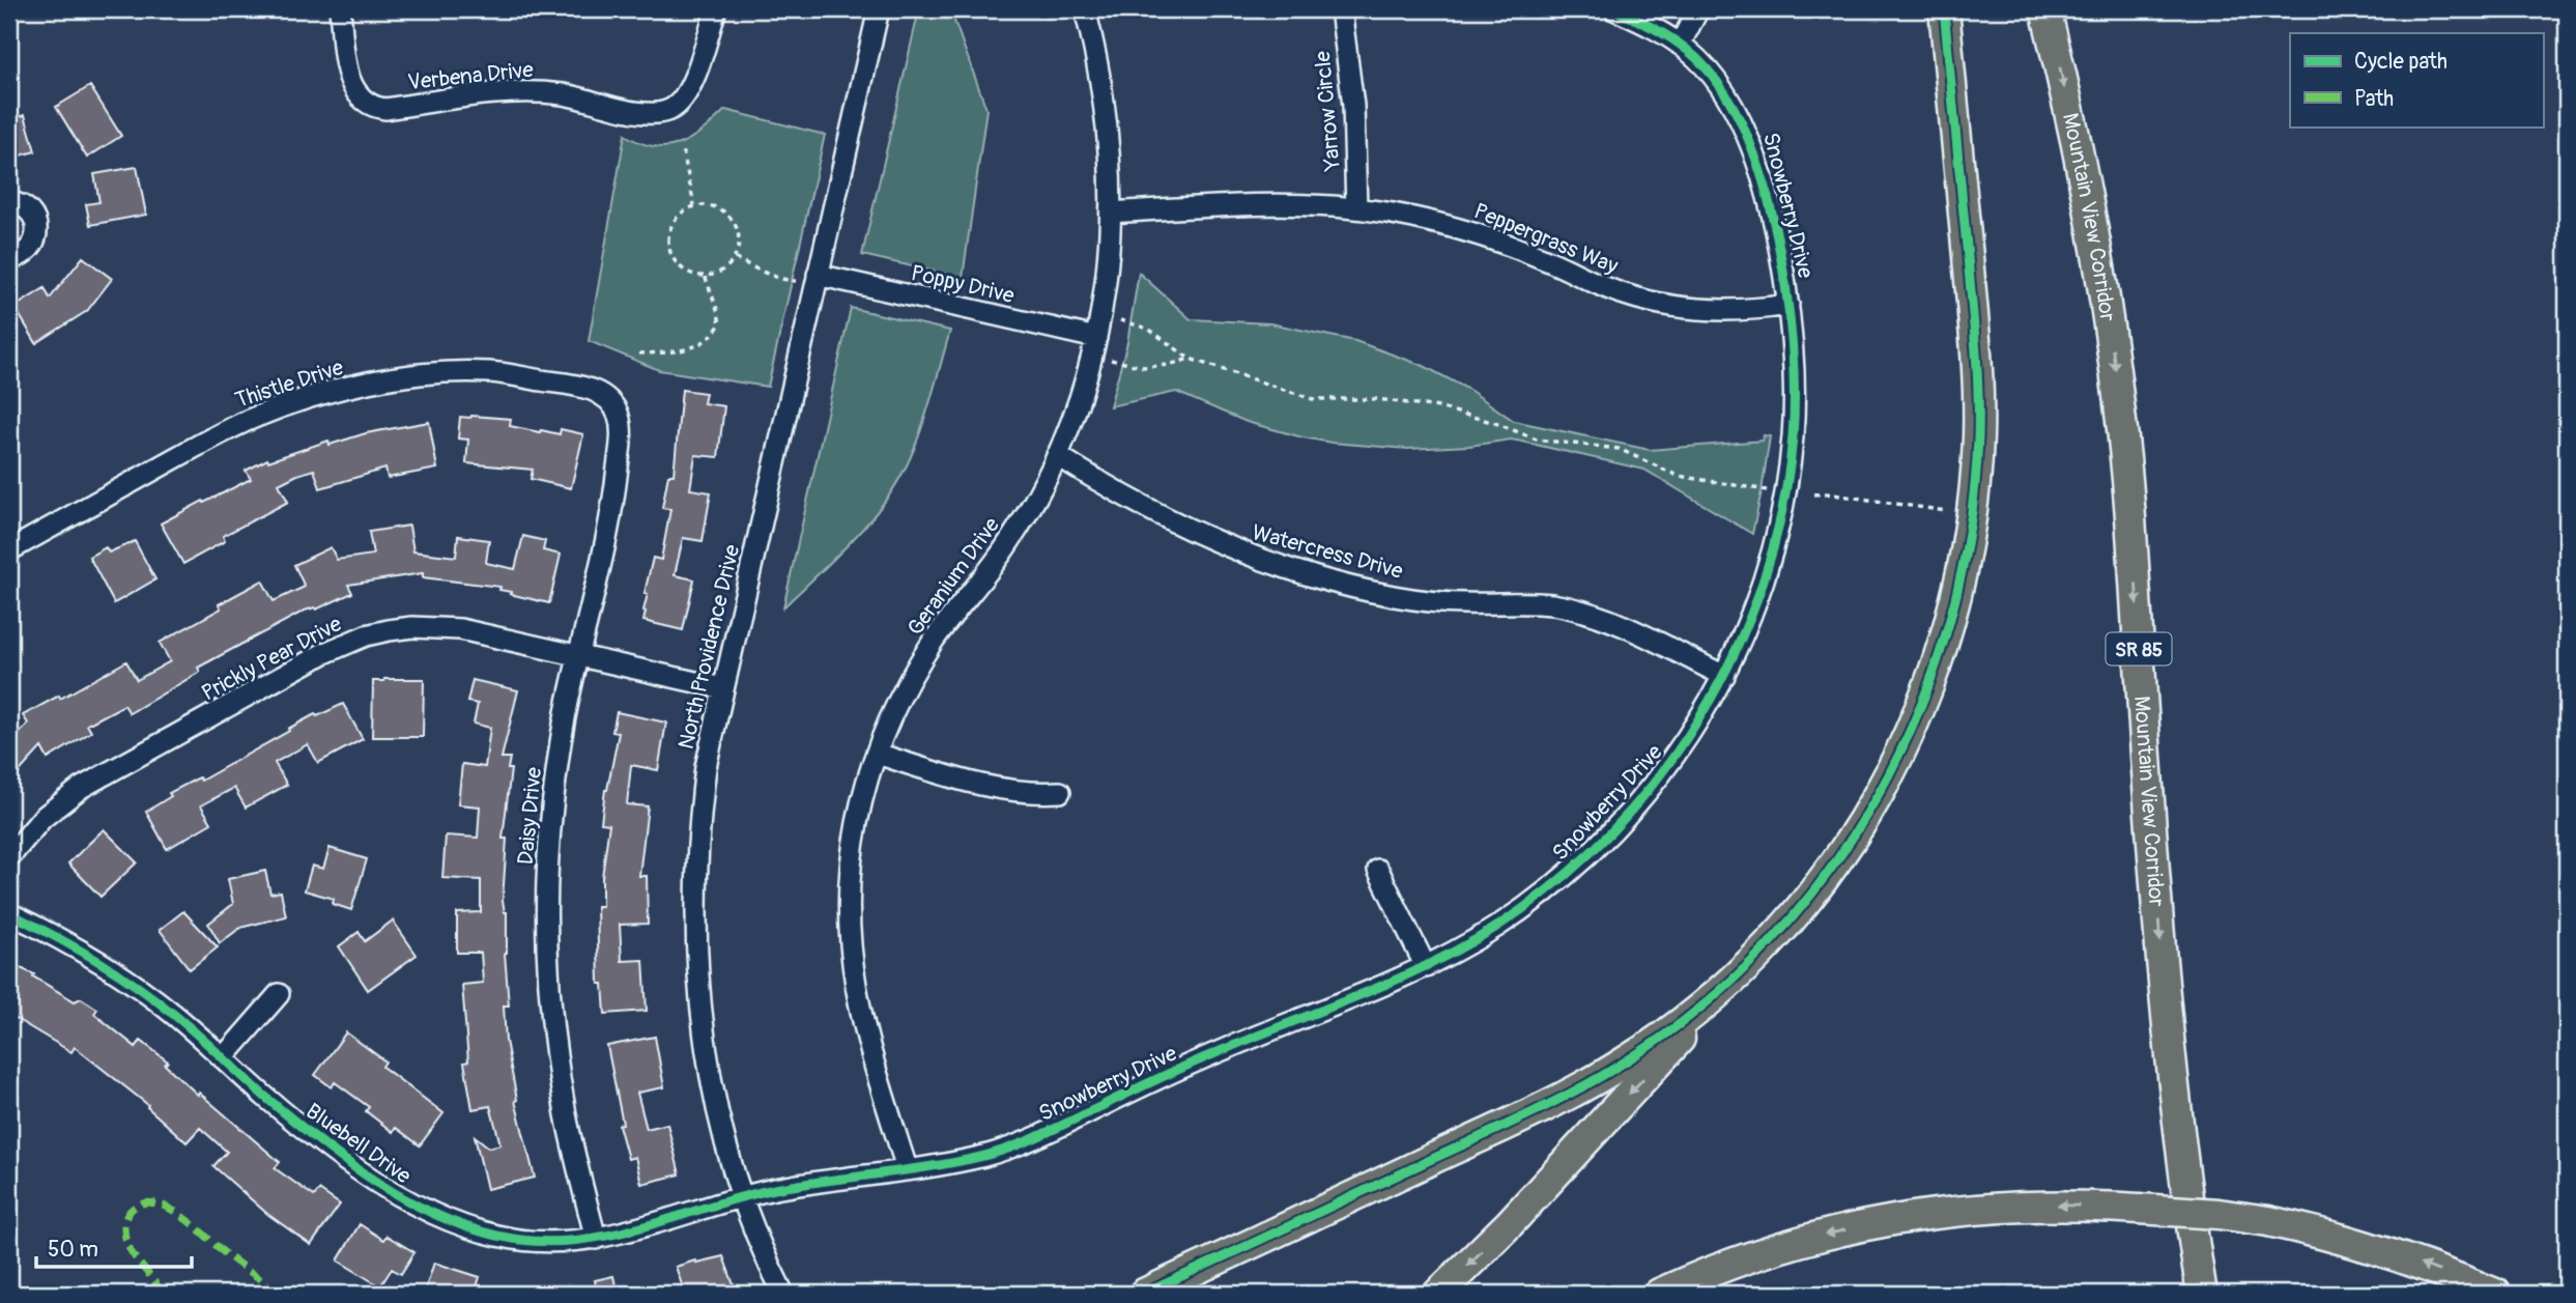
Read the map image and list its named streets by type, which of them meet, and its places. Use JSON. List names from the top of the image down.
{
  "streets": {
    "highway": ["Mountain View Corridor", "SR 85"],
    "street": [
      "Verbena Drive",
      "Yarrow Circle",
      "Snowberry Drive",
      "Peppergrass Way",
      "Poppy Drive",
      "Thistle Drive",
      "Watercress Drive",
      "Geranium Drive",
      "North Providence Drive",
      "Prickly Pear Drive",
      "Daisy Drive",
      "Bluebell Drive"
    ]
  },
  "crossings": [
    ["Yarrow Circle", "Peppergrass Way"],
    ["Snowberry Drive", "Peppergrass Way"],
    ["Snowberry Drive", "Watercress Drive"],
    ["Snowberry Drive", "Geranium Drive"],
    ["Snowberry Drive", "North Providence Drive"],
    ["Snowberry Drive", "Bluebell Drive"],
    ["Peppergrass Way", "Geranium Drive"],
    ["Poppy Drive", "Geranium Drive"],
    ["Poppy Drive", "North Providence Drive"],
    ["Thistle Drive", "Daisy Drive"],
    ["Watercress Drive", "Geranium Drive"],
    ["North Providence Drive", "Prickly Pear Drive"],
    ["North Providence Drive", "Bluebell Drive"],
    ["Prickly Pear Drive", "Daisy Drive"],
    ["Daisy Drive", "Bluebell Drive"]
  ],
  "legend": ["Cycle path", "Path"],
  "scale_bar": "50 m"
}
